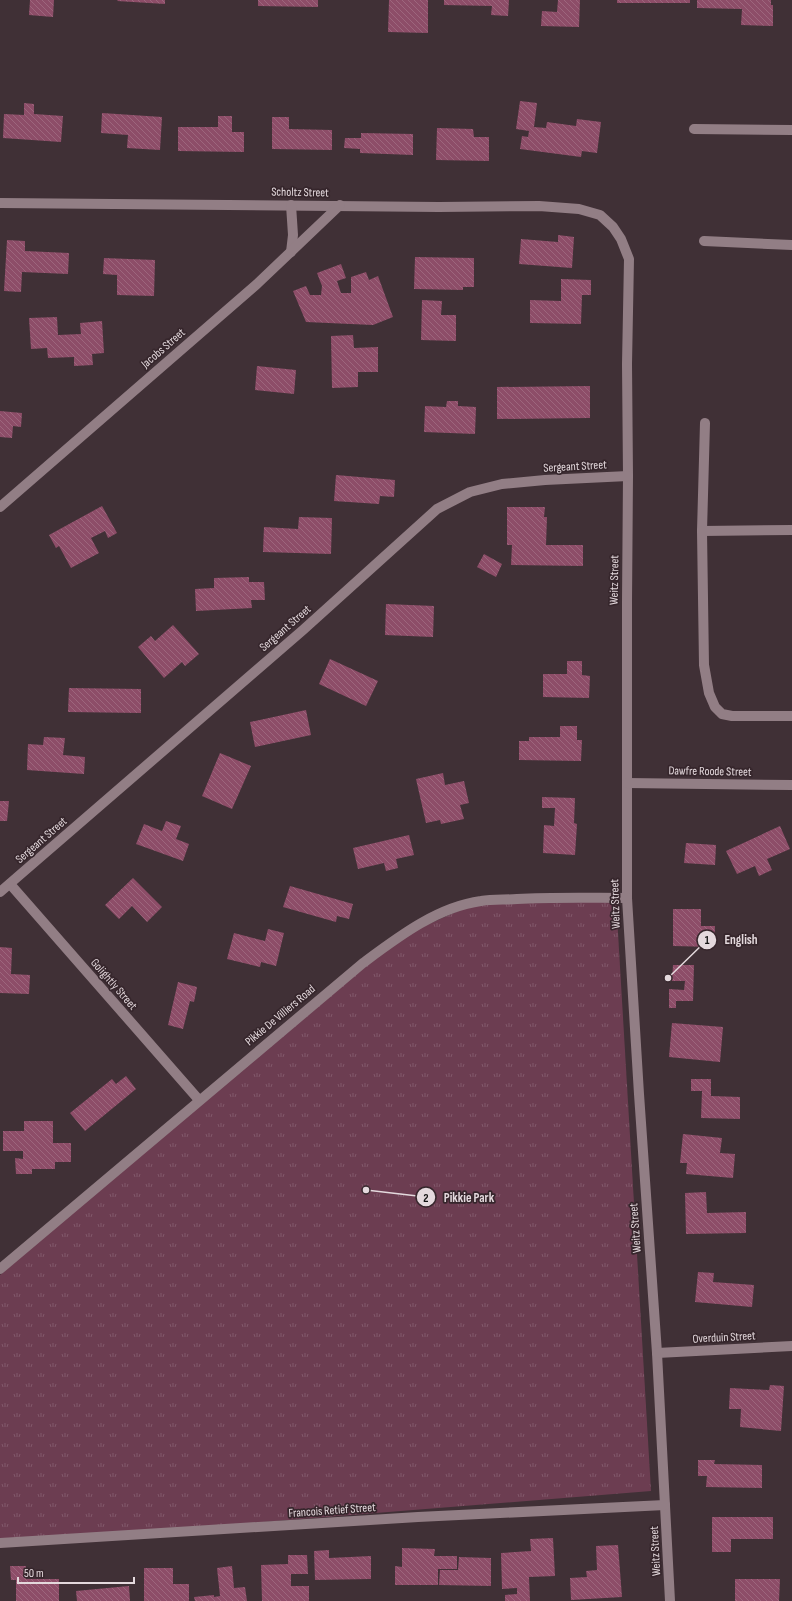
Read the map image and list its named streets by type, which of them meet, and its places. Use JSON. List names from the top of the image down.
{
  "streets": {
    "street": [
      "Scholtz Street",
      "Jacobs Street",
      "Sergeant Street",
      "Weitz Street",
      "Dawfre Roode Street",
      "Golightly Street",
      "Pikkie De Villiers Road",
      "Overduin Street",
      "Francois Retief Street"
    ]
  },
  "crossings": [
    ["Scholtz Street", "Jacobs Street"],
    ["Scholtz Street", "Weitz Street"],
    ["Sergeant Street", "Weitz Street"],
    ["Sergeant Street", "Golightly Street"],
    ["Weitz Street", "Dawfre Roode Street"],
    ["Weitz Street", "Pikkie De Villiers Road"],
    ["Weitz Street", "Overduin Street"],
    ["Weitz Street", "Francois Retief Street"],
    ["Golightly Street", "Pikkie De Villiers Road"]
  ],
  "places": ["English", "Pikkie Park"],
  "scale_bar": "50 m"
}
